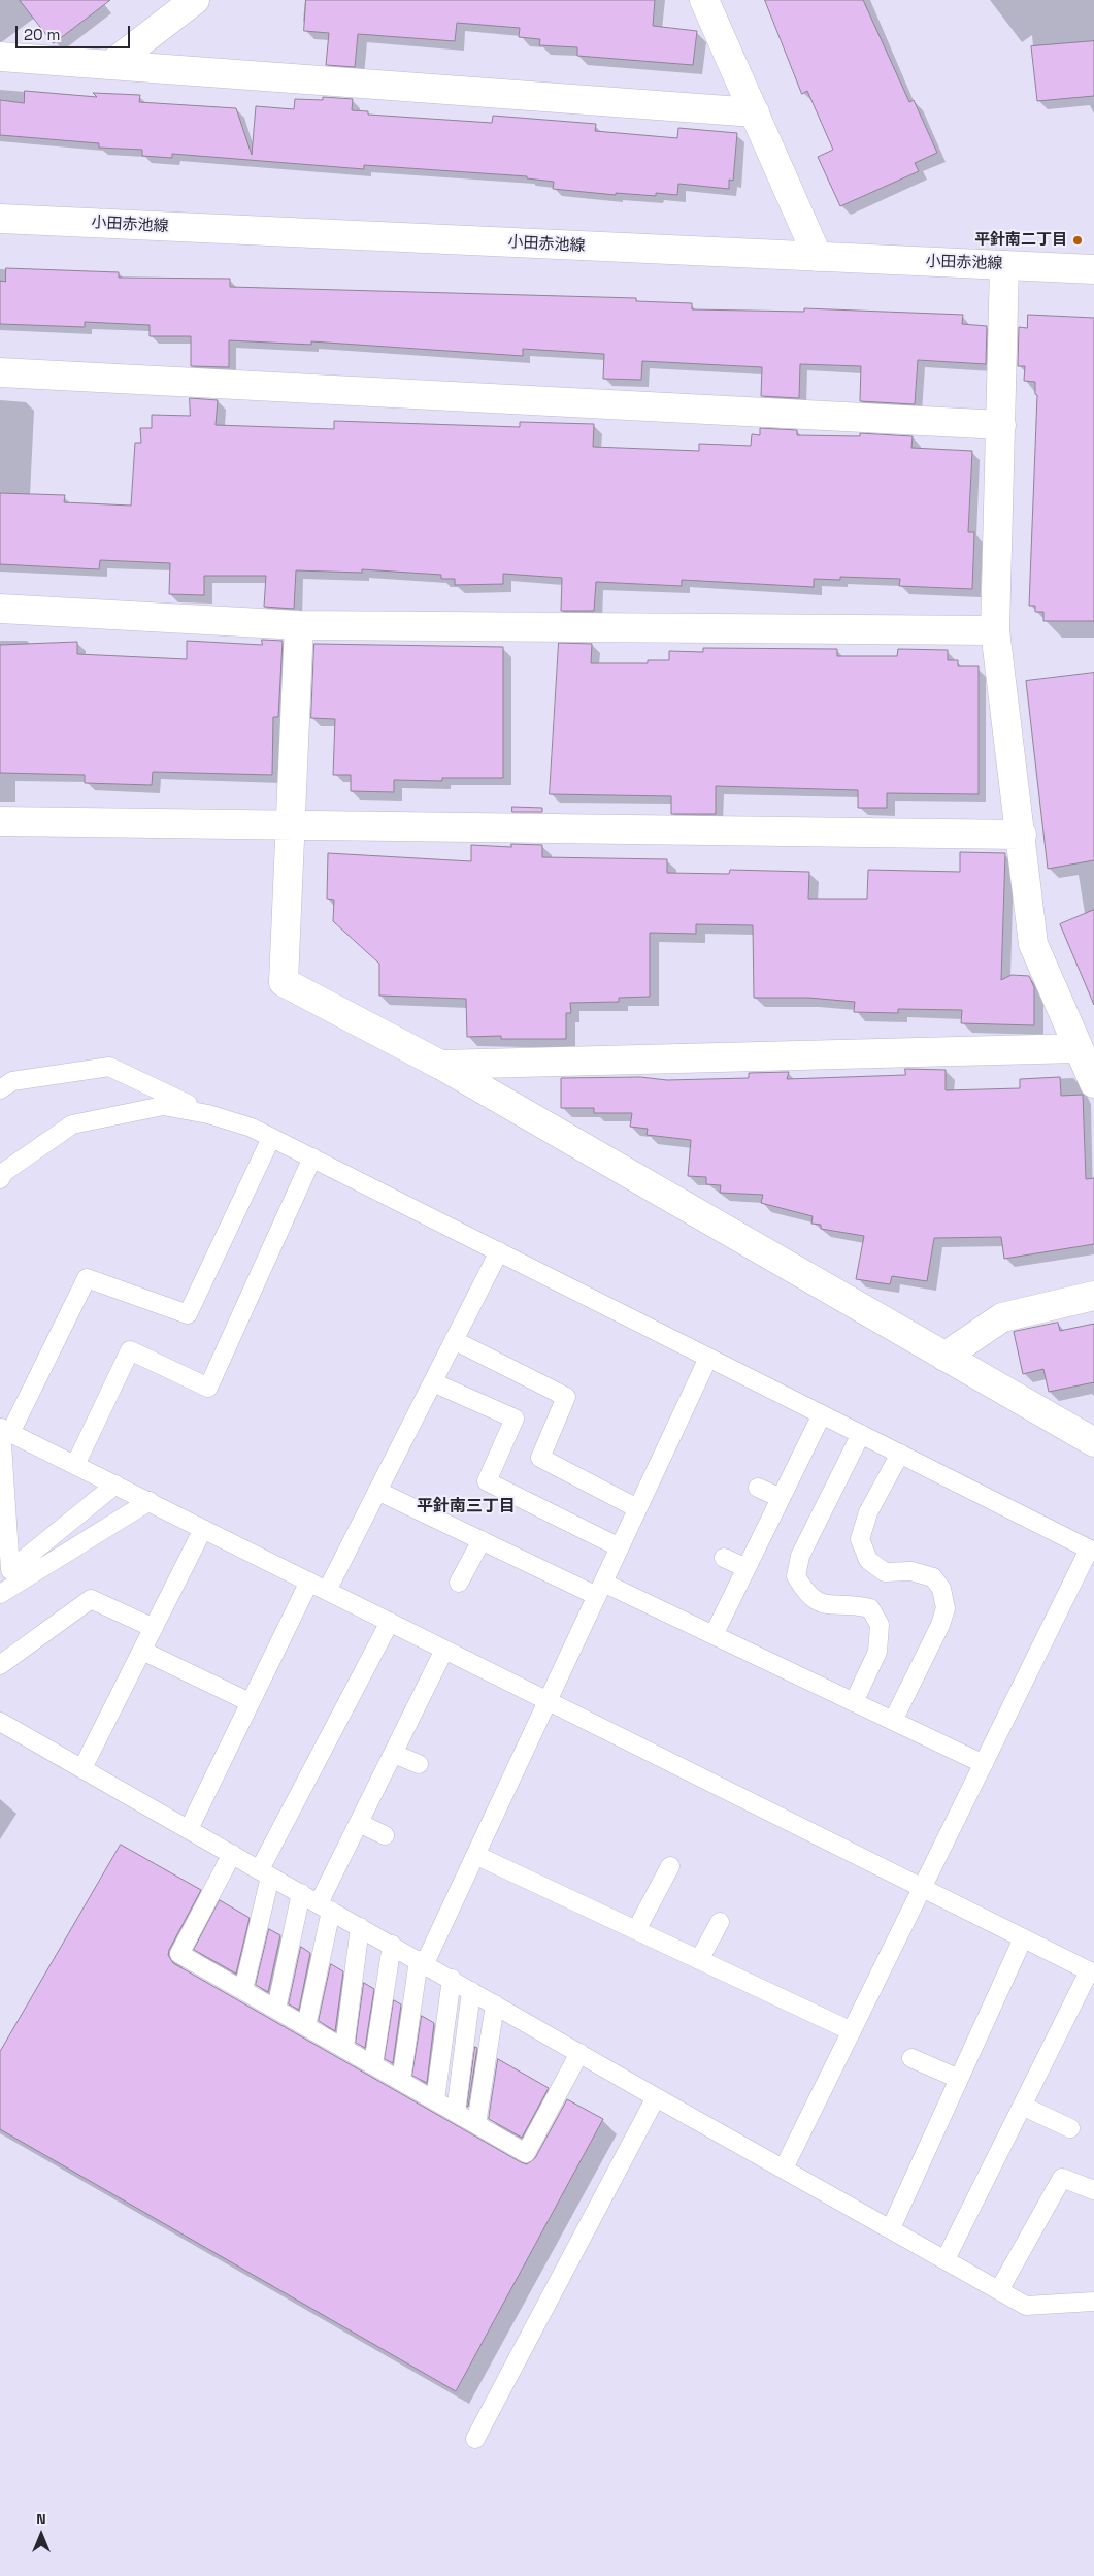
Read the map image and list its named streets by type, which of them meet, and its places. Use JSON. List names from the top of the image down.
{
  "streets": {
    "street": ["小田赤池線"]
  },
  "districts": ["平針南三丁目"],
  "places": ["平針南二丁目"],
  "scale_bar": "20 m",
  "north": "top"
}
